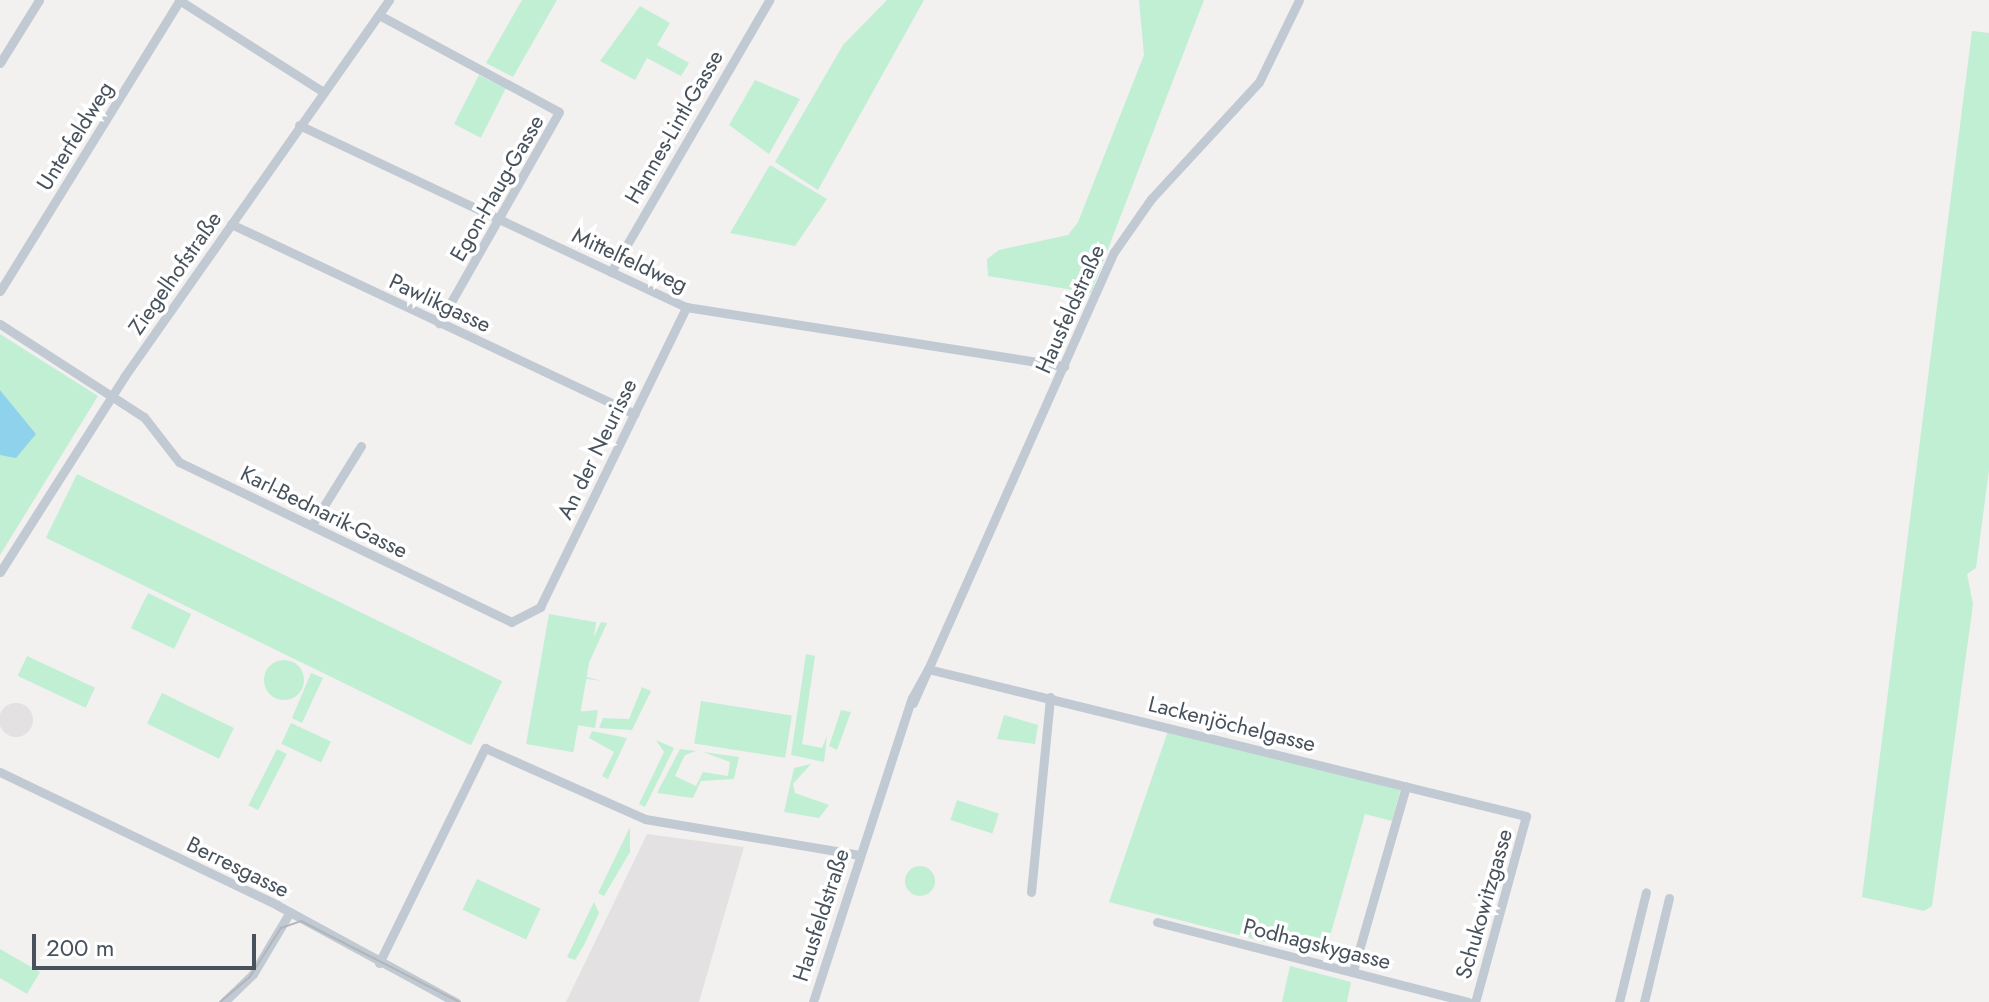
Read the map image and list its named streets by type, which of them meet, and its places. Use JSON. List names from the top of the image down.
{
  "streets": {
    "street": [
      "Hannes-Lintl-Gasse",
      "Unterfeldweg",
      "Egon-Haug-Gasse",
      "Mittelfeldweg",
      "Ziegelhofstraße",
      "Pawlikgasse",
      "Hausfeldstraße",
      "An der Neurisse",
      "Karl-Bednarik-Gasse",
      "Lackenjöchelgasse",
      "Berresgasse",
      "Schukowitzgasse",
      "Podhagskygasse"
    ]
  },
  "crossings": [
    ["Hannes-Lintl-Gasse", "Mittelfeldweg"],
    ["Egon-Haug-Gasse", "Mittelfeldweg"],
    ["Egon-Haug-Gasse", "Ziegelhofstraße"],
    ["Egon-Haug-Gasse", "Pawlikgasse"],
    ["Mittelfeldweg", "Ziegelhofstraße"],
    ["Mittelfeldweg", "Hausfeldstraße"],
    ["Mittelfeldweg", "An der Neurisse"],
    ["Ziegelhofstraße", "Pawlikgasse"],
    ["Ziegelhofstraße", "Karl-Bednarik-Gasse"],
    ["Pawlikgasse", "An der Neurisse"],
    ["Hausfeldstraße", "Lackenjöchelgasse"],
    ["An der Neurisse", "Karl-Bednarik-Gasse"],
    ["Lackenjöchelgasse", "Schukowitzgasse"]
  ],
  "scale_bar": "200 m"
}
